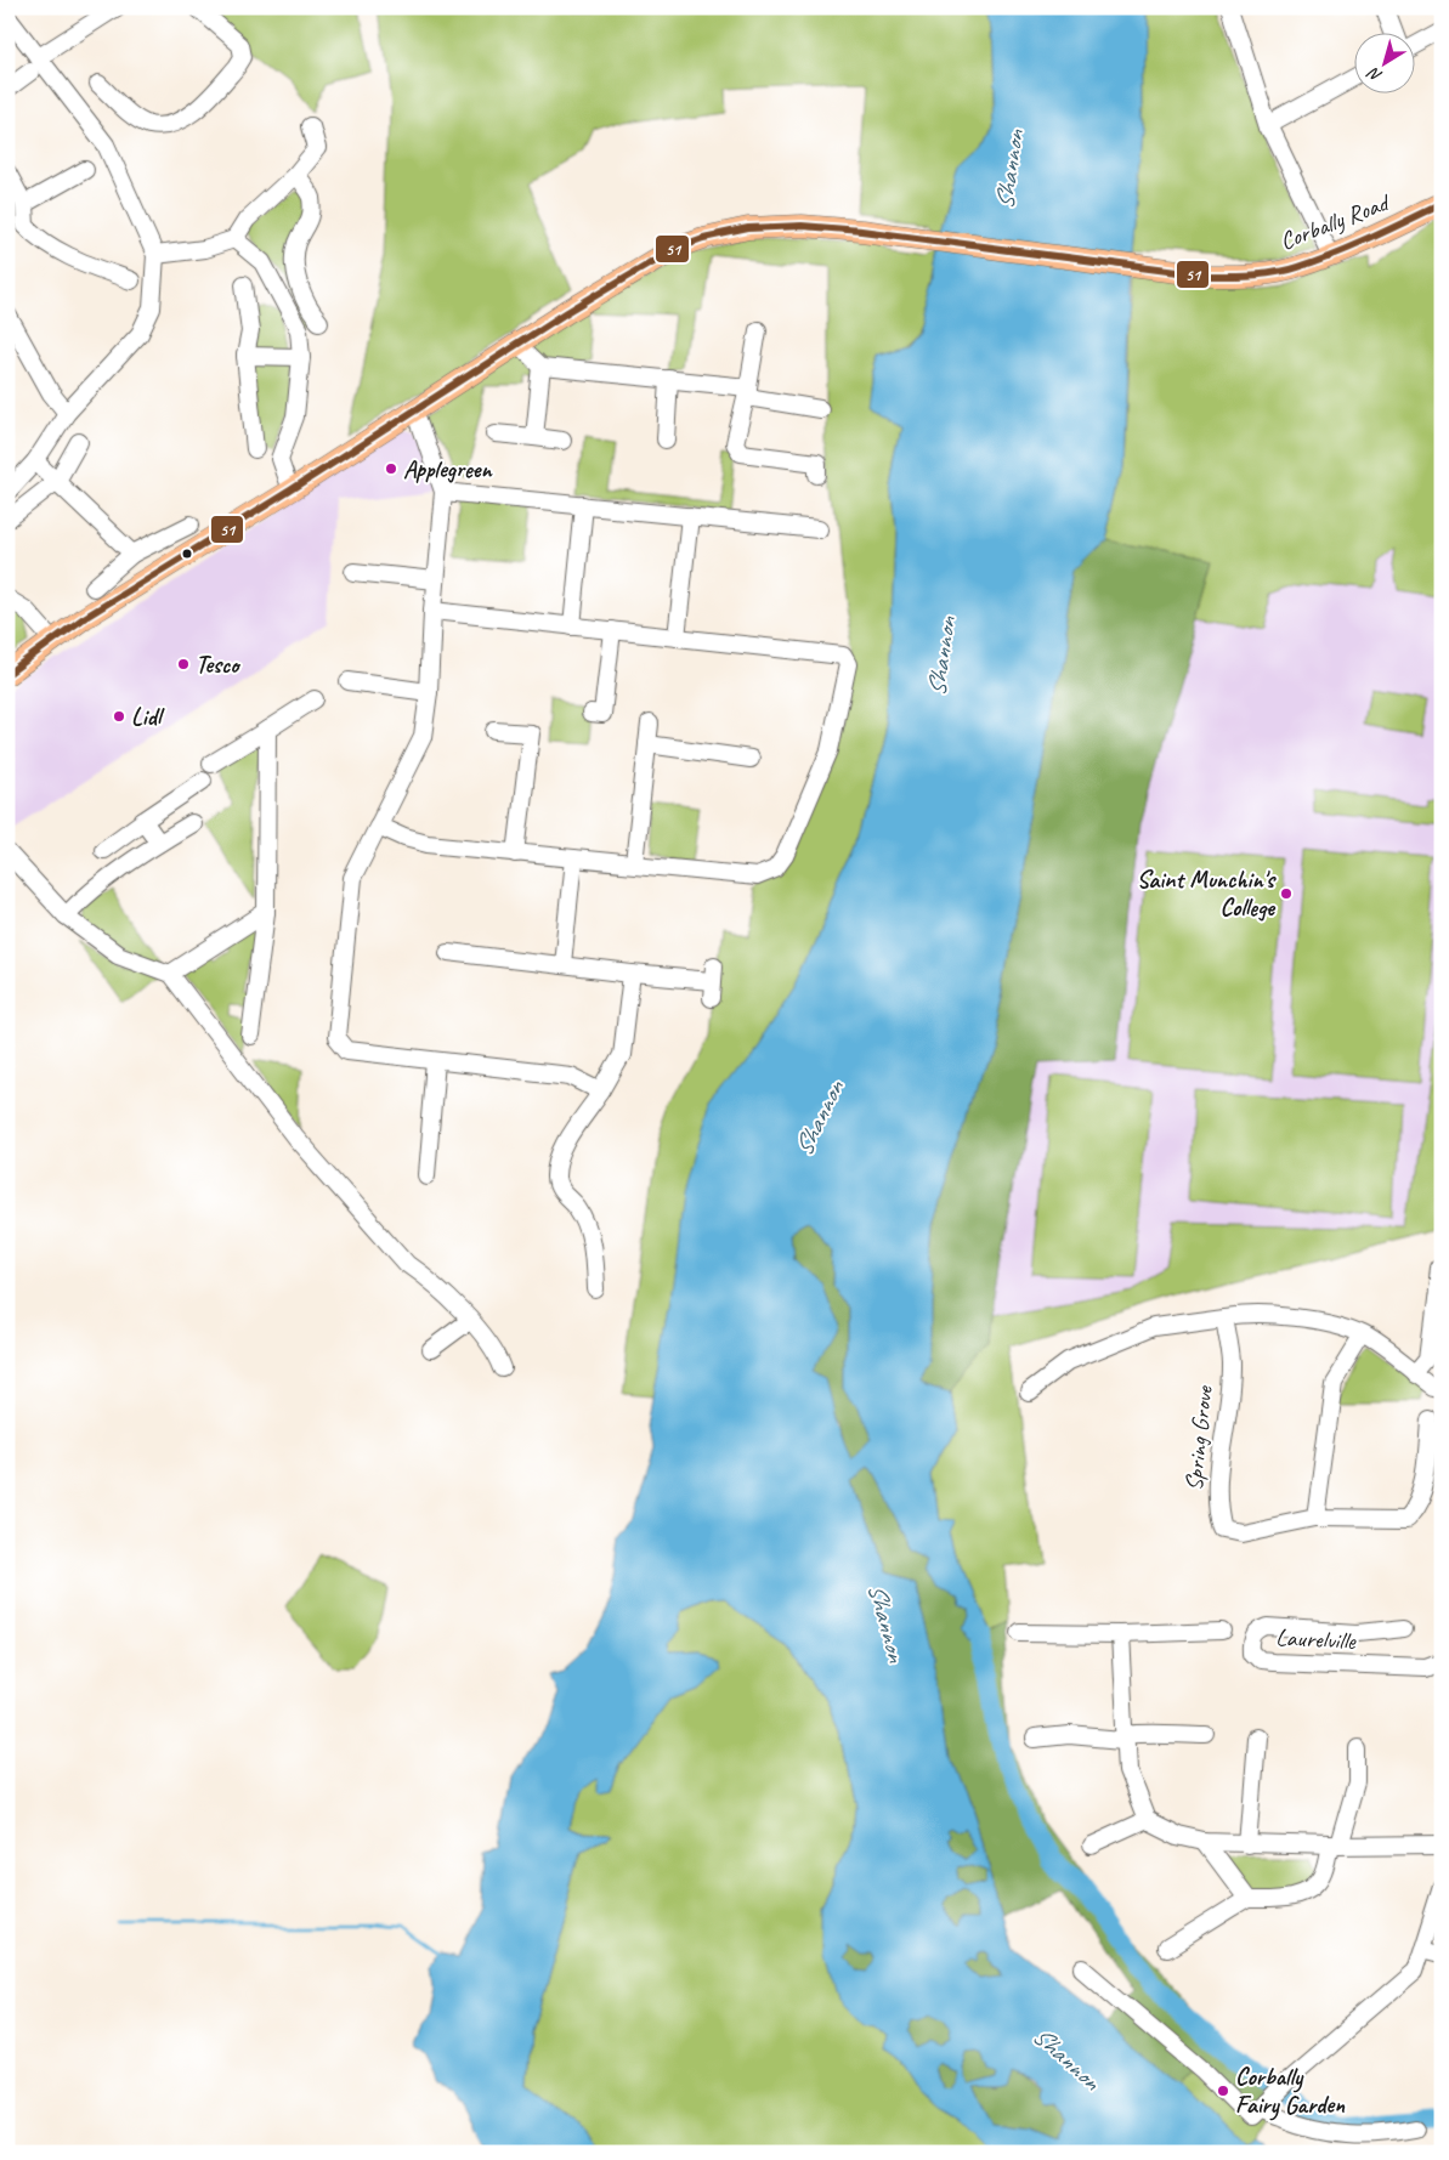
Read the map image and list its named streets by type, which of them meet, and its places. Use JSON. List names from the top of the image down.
{
  "streets": {
    "main road": ["Corbally Road"],
    "street": ["Spring Grove", "Laurelville"]
  },
  "water": ["Shannon"],
  "places": [
    "Applegreen",
    "Tesco",
    "Lidl",
    "Saint Munchin's College",
    "Corbally Fairy Garden"
  ],
  "lines": ["transit line 51"],
  "north": "bottom left"
}
